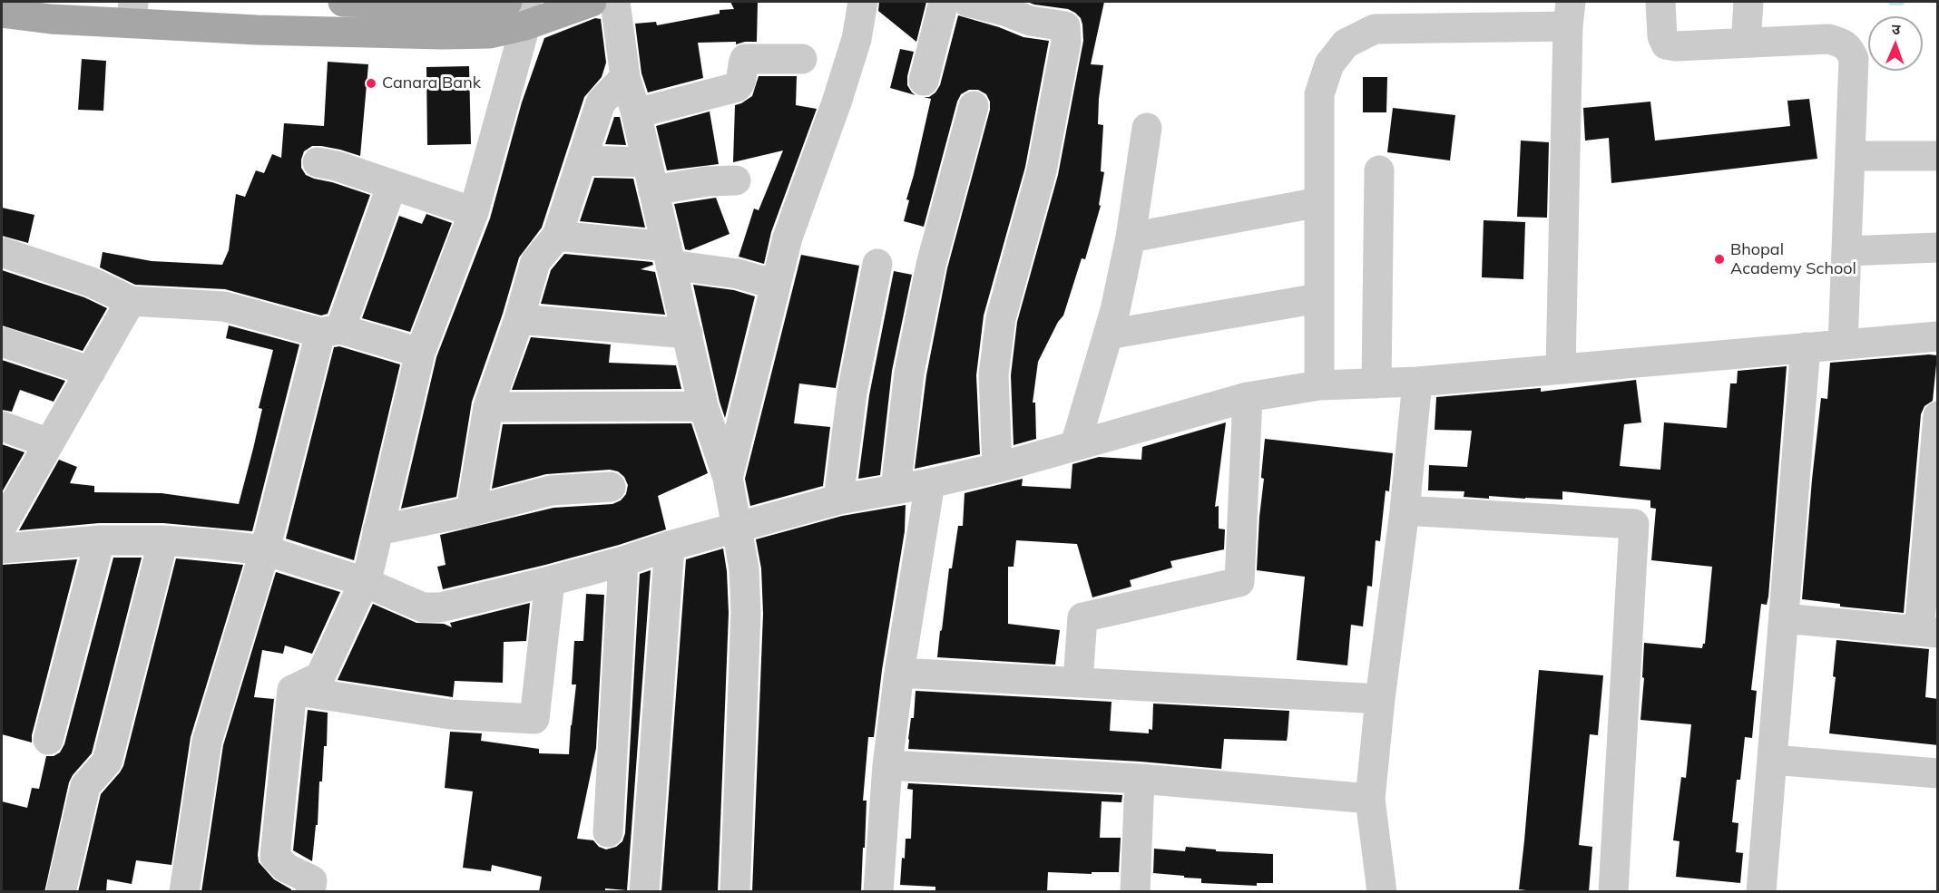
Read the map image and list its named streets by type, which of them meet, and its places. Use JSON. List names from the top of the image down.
{
  "places": ["Canara Bank", "Bhopal Academy School"],
  "north": "top"
}
